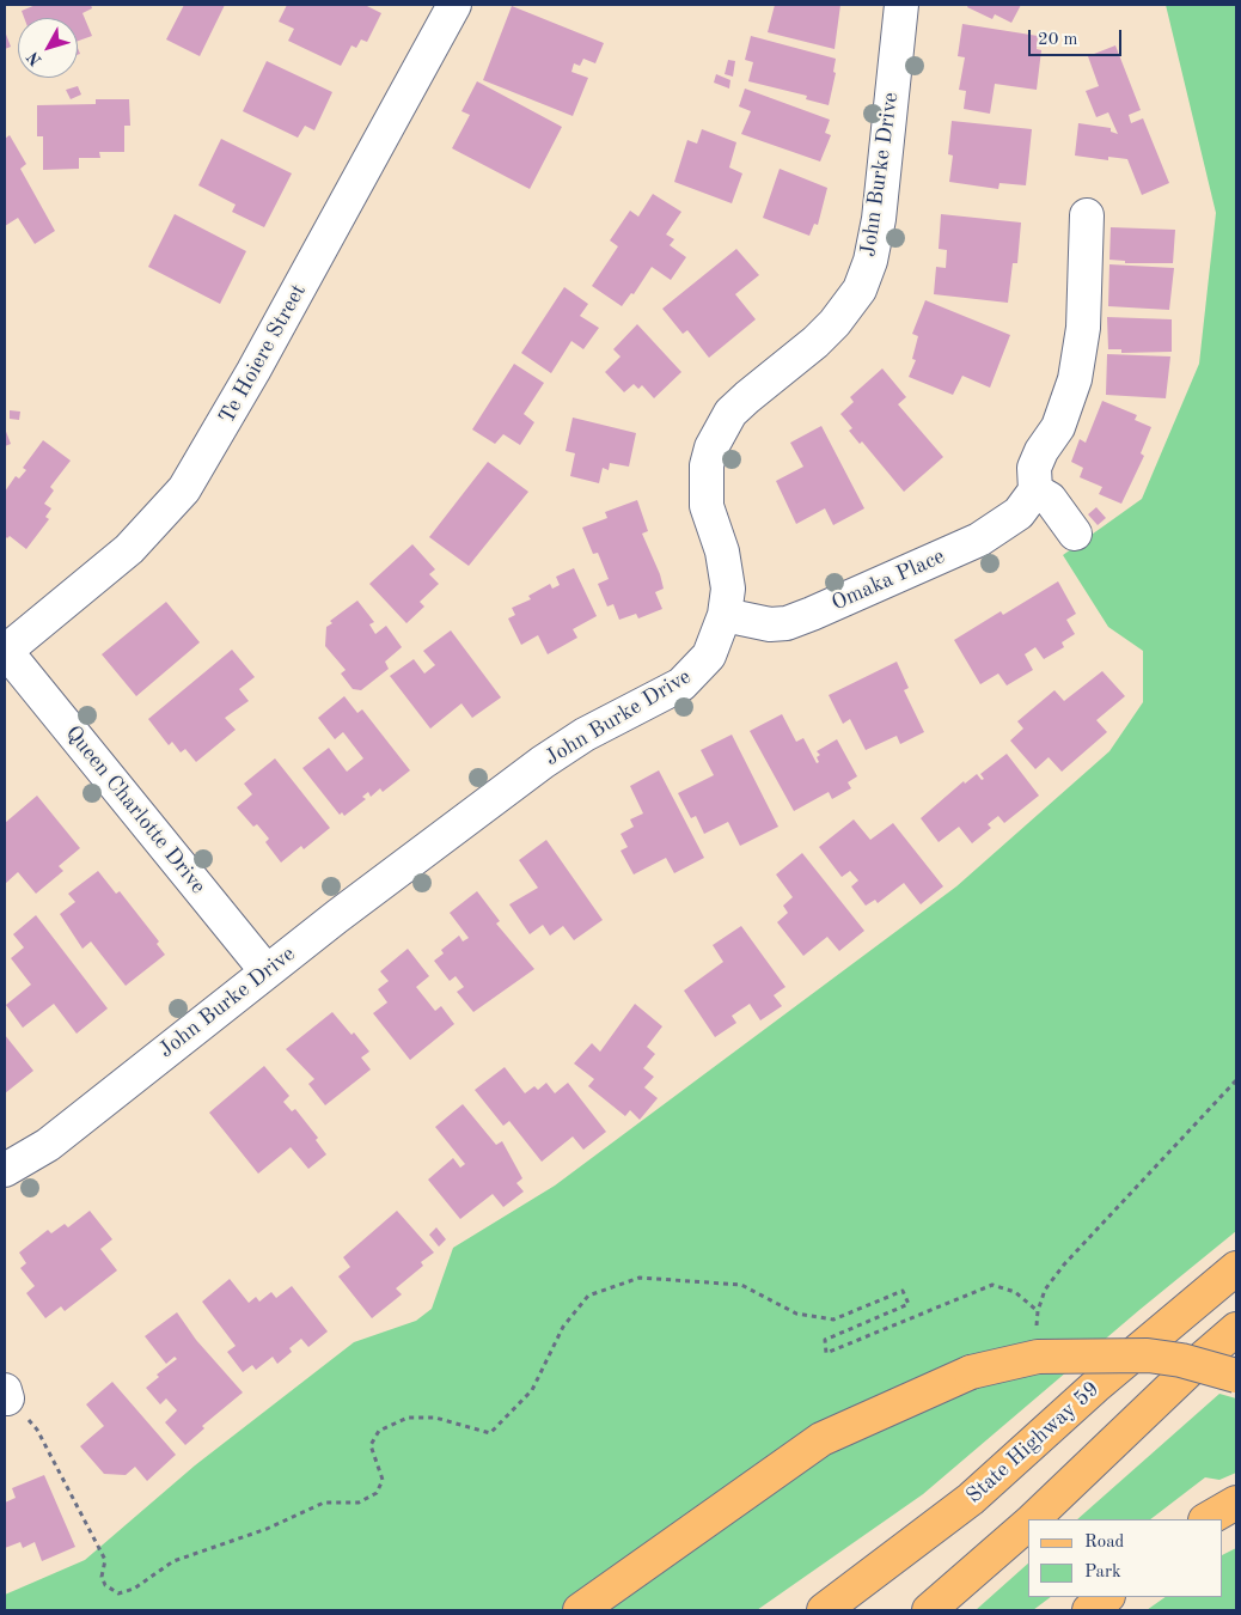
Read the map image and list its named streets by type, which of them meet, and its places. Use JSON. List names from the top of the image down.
{
  "streets": {
    "main road": ["State Highway 59"],
    "street": [
      "John Burke Drive",
      "Te Hoiere Street",
      "Omaka Place",
      "Queen Charlotte Drive"
    ]
  },
  "crossings": [
    ["John Burke Drive", "Omaka Place"],
    ["John Burke Drive", "Queen Charlotte Drive"],
    ["Te Hoiere Street", "Queen Charlotte Drive"]
  ],
  "legend": ["Road", "Park"],
  "scale_bar": "20 m",
  "north": "bottom left"
}
